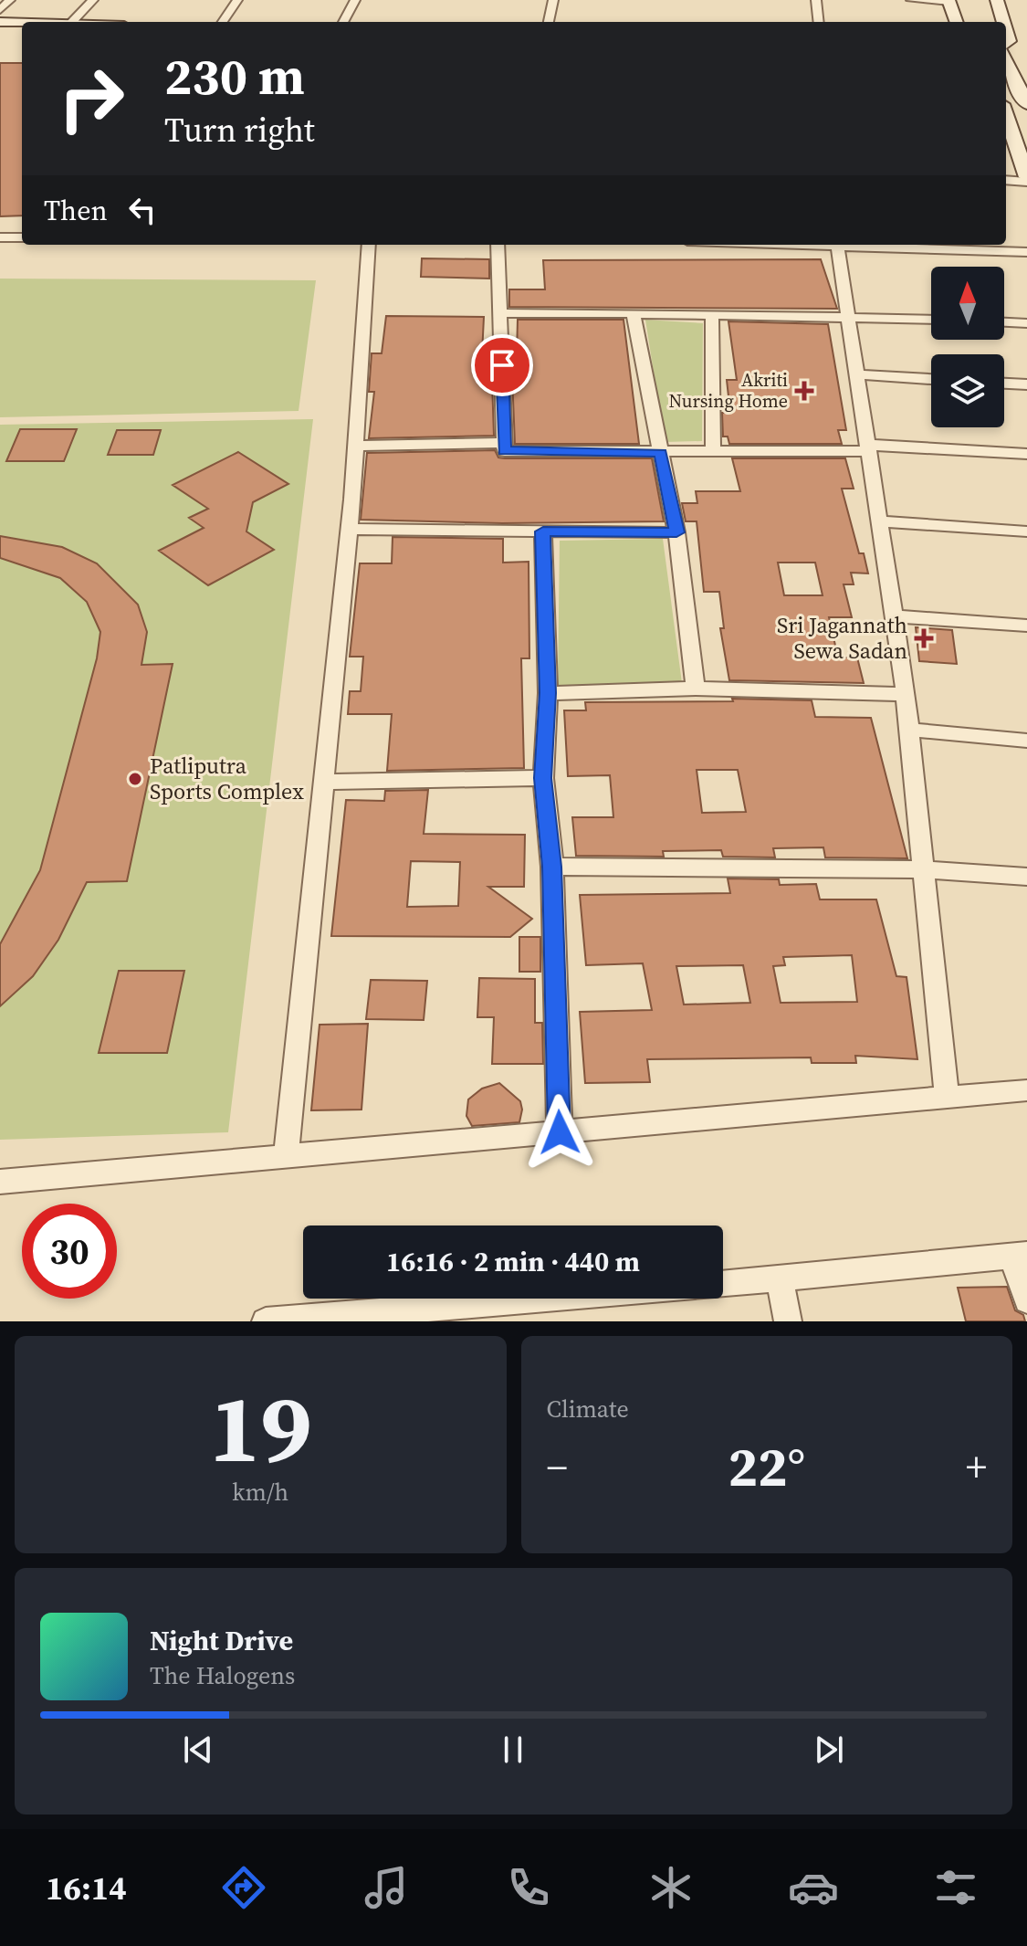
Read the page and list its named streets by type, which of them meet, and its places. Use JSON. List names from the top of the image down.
{
  "places": {
    "health": ["Akriti Nursing Home", "Sri Jagannath Sewa Sadan"],
    "other": ["Patliputra Sports Complex"]
  },
  "north": "top",
  "page": {
    "turn": ["230 m", "Turn right"],
    "then": "Then",
    "limit": "30",
    "trip": "16:16 · 2 min · 440 m",
    "tile": [
      ["19", "km/h"],
      "Climate"
    ],
    "heat": ["−", "22°", "+"],
    "song": ["Night Drive", "The Halogens"],
    "tabs": "16:14"
  }
}
